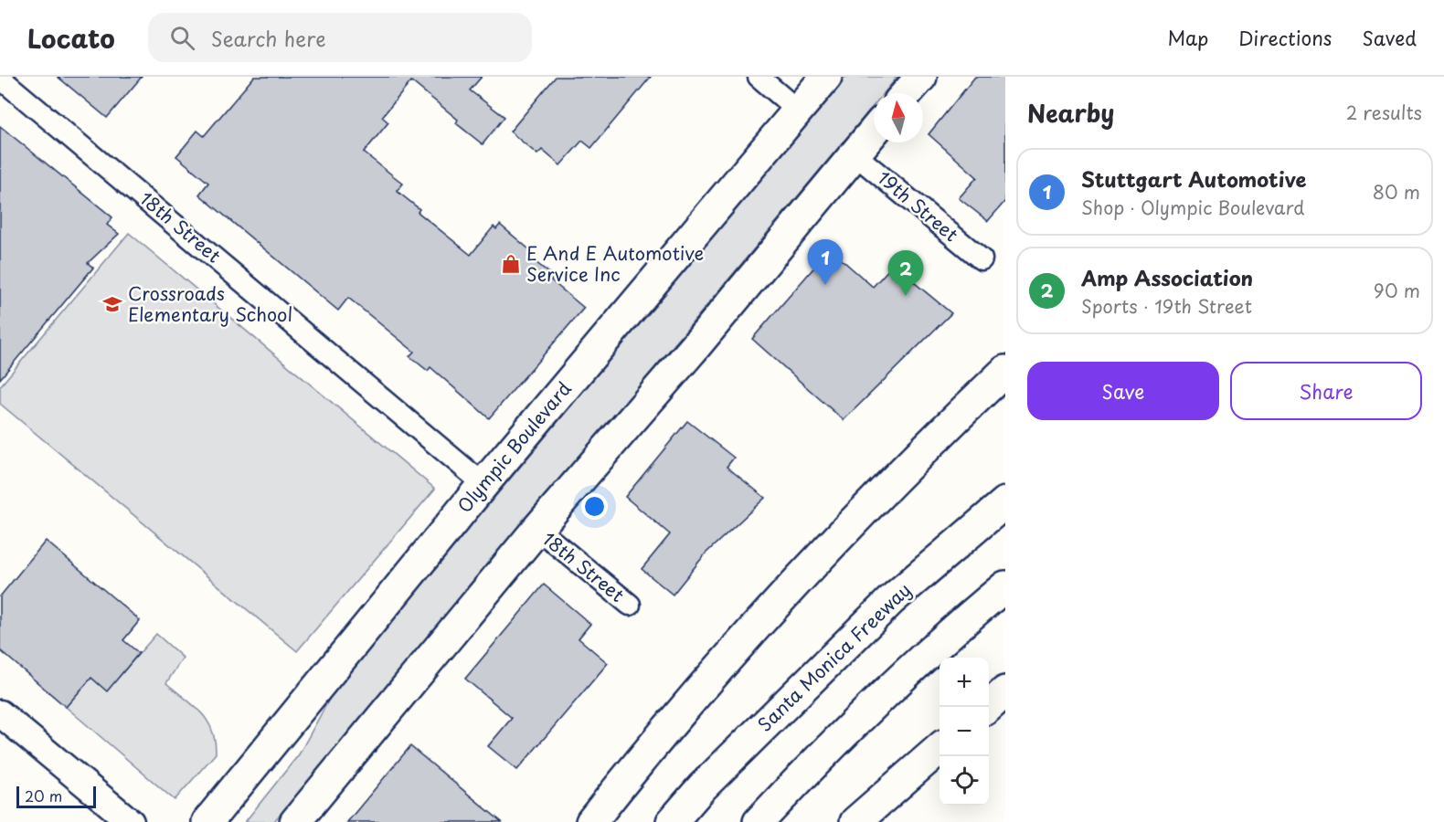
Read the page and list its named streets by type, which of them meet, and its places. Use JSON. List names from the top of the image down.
{
  "streets": {
    "main road": ["Olympic Boulevard", "Santa Monica Freeway"],
    "street": ["19th Street", "18th Street"]
  },
  "crossings": [
    ["18th Street", "Olympic Boulevard"]
  ],
  "places": {
    "shop": ["E And E Automotive Service Inc"],
    "school or university": ["Crossroads Elementary School"]
  },
  "scale_bar": "20 m",
  "north": "top",
  "page": {
    "header": "Locato",
    "search": "Search here",
    "nav": ["Map", "Directions", "Saved"],
    "heading": ["Nearby", "2 results"],
    "list": [
      {
        "mark": "1",
        "name": "Stuttgart Automotive",
        "note": "Shop · Olympic Boulevard",
        "value": "80 m"
      },
      {
        "mark": "2",
        "name": "Amp Association",
        "note": "Sports · 19th Street",
        "value": "90 m"
      }
    ],
    "pins": ["1", "2"],
    "buttons": ["Save", "Share"],
    "map_buttons": ["+", "−"],
    "scale": "20 m"
  }
}
